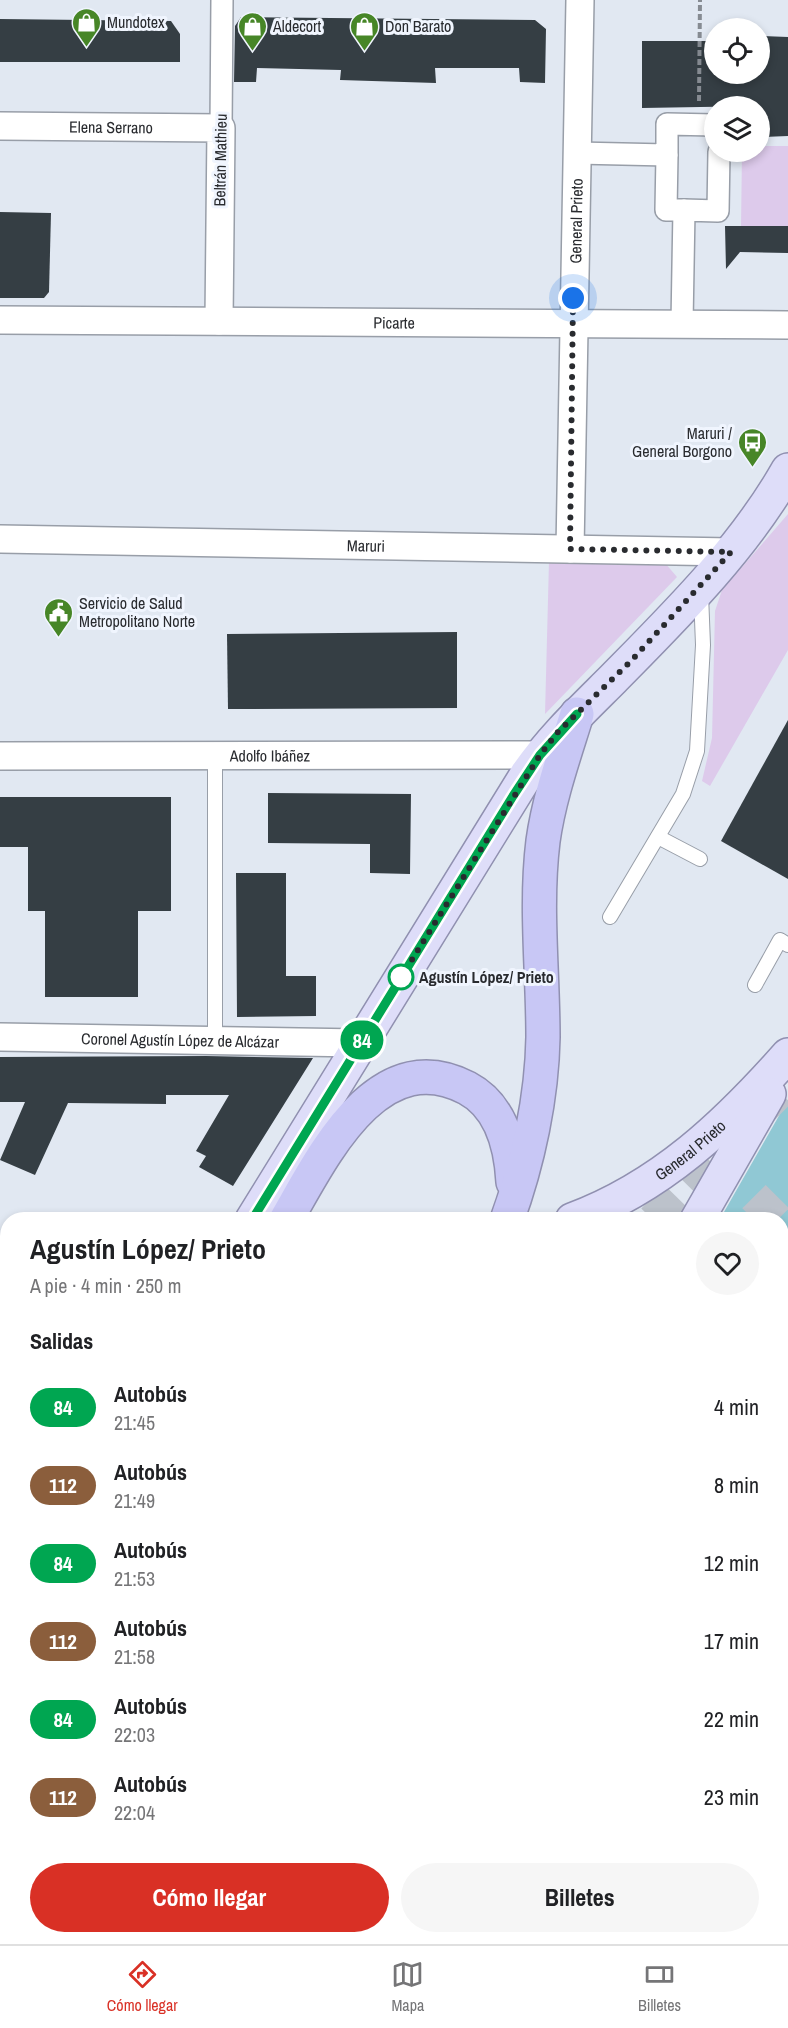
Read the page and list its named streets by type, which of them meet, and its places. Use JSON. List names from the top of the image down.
{
  "streets": {
    "main road": ["General Prieto"],
    "street": [
      "Elena Serrano",
      "Beltrán Mathieu",
      "Picarte",
      "Maruri",
      "Adolfo Ibáñez",
      "Coronel Agustín López de Alcázar"
    ]
  },
  "crossings": [
    ["Elena Serrano", "Beltrán Mathieu"],
    ["Beltrán Mathieu", "Picarte"],
    ["General Prieto", "Picarte"],
    ["General Prieto", "Maruri"]
  ],
  "places": {
    "shop": ["Mundotex", "Aldecort", "Don Barato"],
    "bus stop": ["Maruri / General Borgono"],
    "public building": ["Servicio de Salud Metropolitano Norte"],
    "other": ["Agustín López/ Prieto"]
  },
  "lines": ["bus line 84"],
  "page": {
    "on_map": "84",
    "heading": [
      ["Agustín López/ Prieto", "A pie · 4 min · 250 m"],
      "Salidas"
    ],
    "list": [
      {
        "mark": "84",
        "name": "Autobús",
        "note": "21:45",
        "value": "4 min"
      },
      {
        "mark": "112",
        "name": "Autobús",
        "note": "21:49",
        "value": "8 min"
      },
      {
        "mark": "84",
        "name": "Autobús",
        "note": "21:53",
        "value": "12 min"
      },
      {
        "mark": "112",
        "name": "Autobús",
        "note": "21:58",
        "value": "17 min"
      },
      {
        "mark": "84",
        "name": "Autobús",
        "note": "22:03",
        "value": "22 min"
      },
      {
        "mark": "112",
        "name": "Autobús",
        "note": "22:04",
        "value": "23 min"
      }
    ],
    "buttons": ["Cómo llegar", "Billetes"],
    "tabs": ["Cómo llegar", "Mapa", "Billetes"]
  }
}
